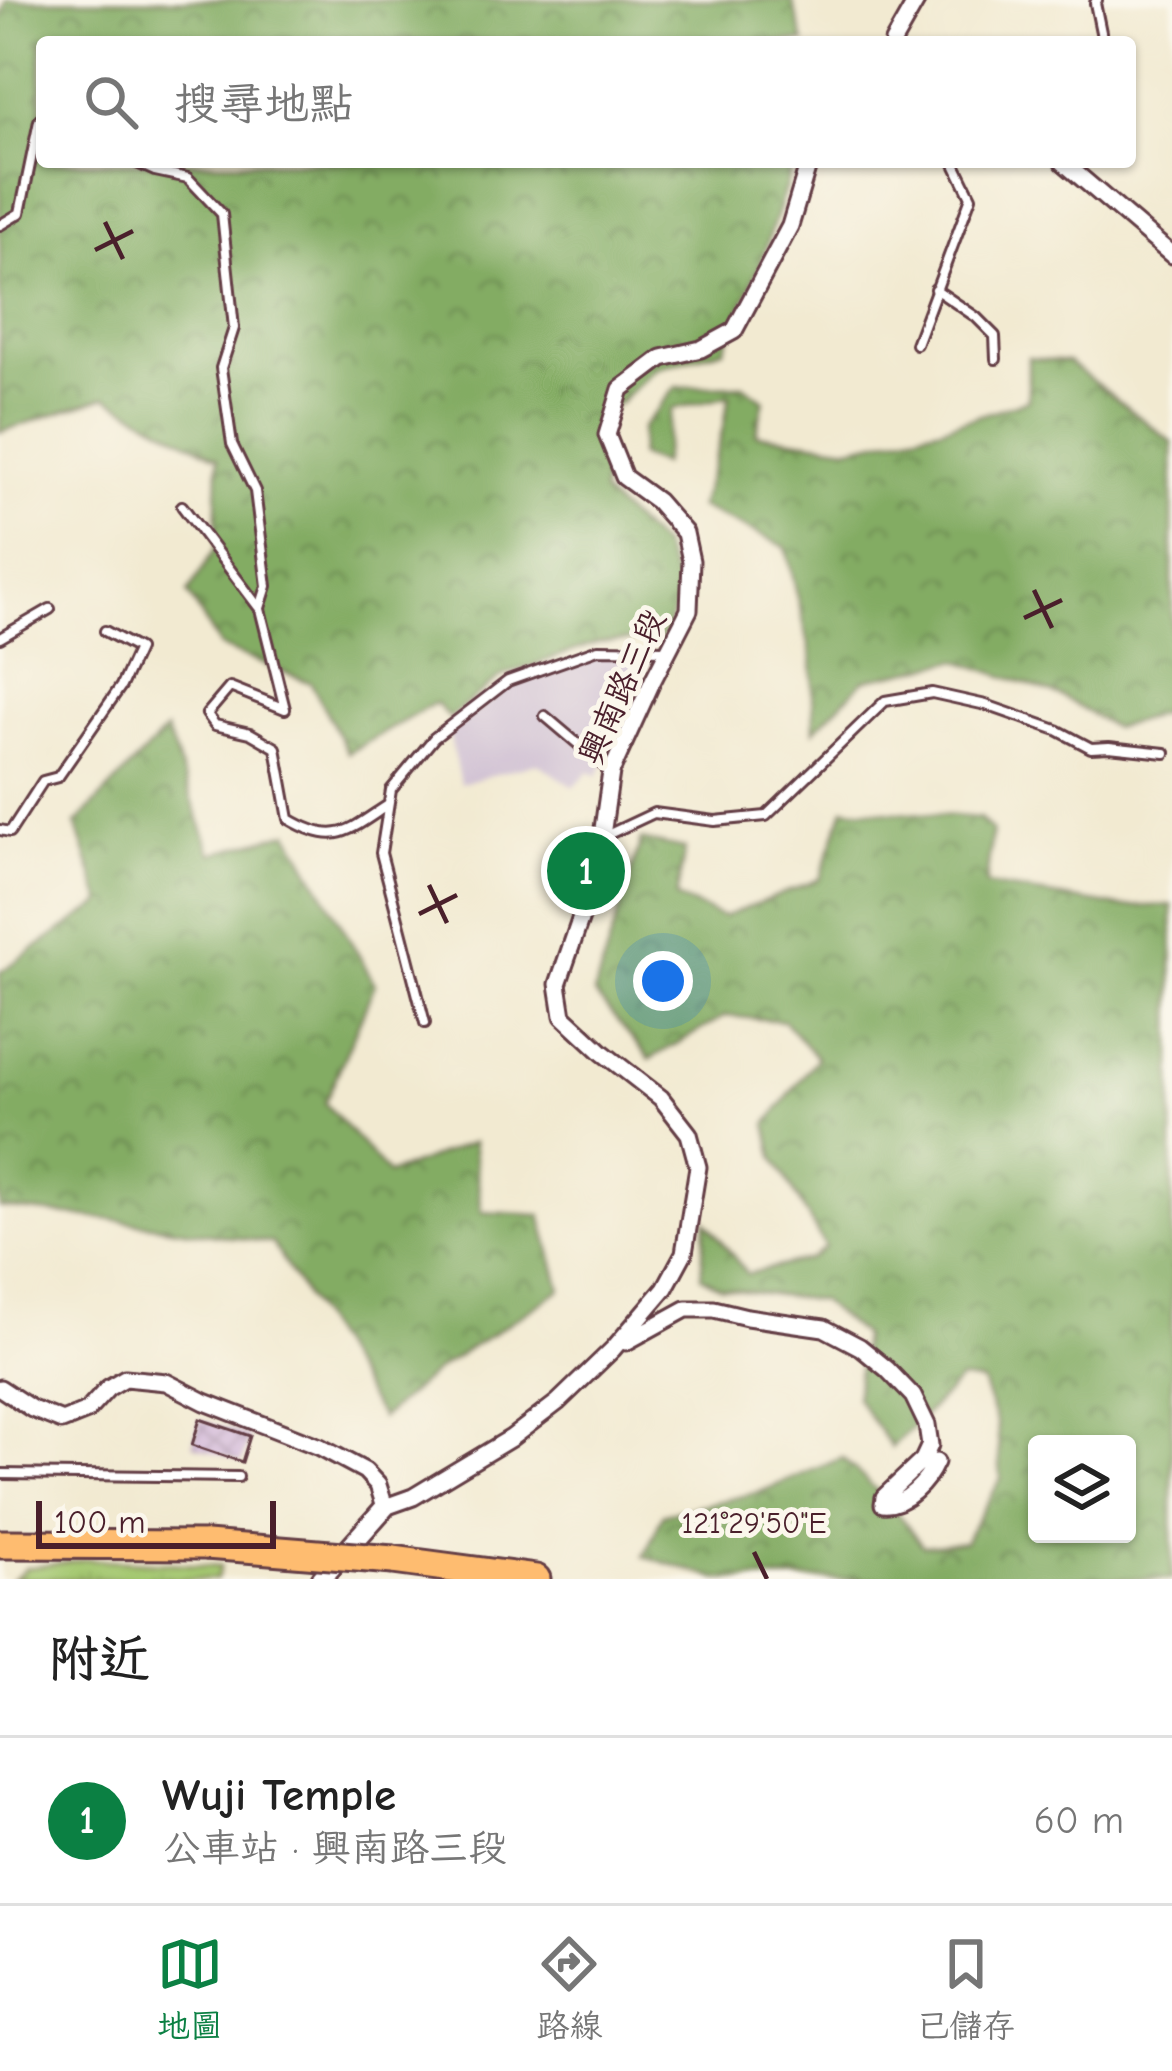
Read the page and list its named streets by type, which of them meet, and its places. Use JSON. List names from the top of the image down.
{
  "streets": {
    "street": ["興南路三段"]
  },
  "scale_bar": "100 m",
  "page": {
    "search": "搜尋地點",
    "pins": "1",
    "scale": "100 m",
    "heading": "附近",
    "list": [
      {
        "mark": "1",
        "name": "Wuji Temple",
        "note": "公車站 · 興南路三段",
        "value": "60 m"
      }
    ],
    "nav": ["地圖", "路線", "已儲存"]
  },
  "coordinates": ["121°29'50\"E"]
}
